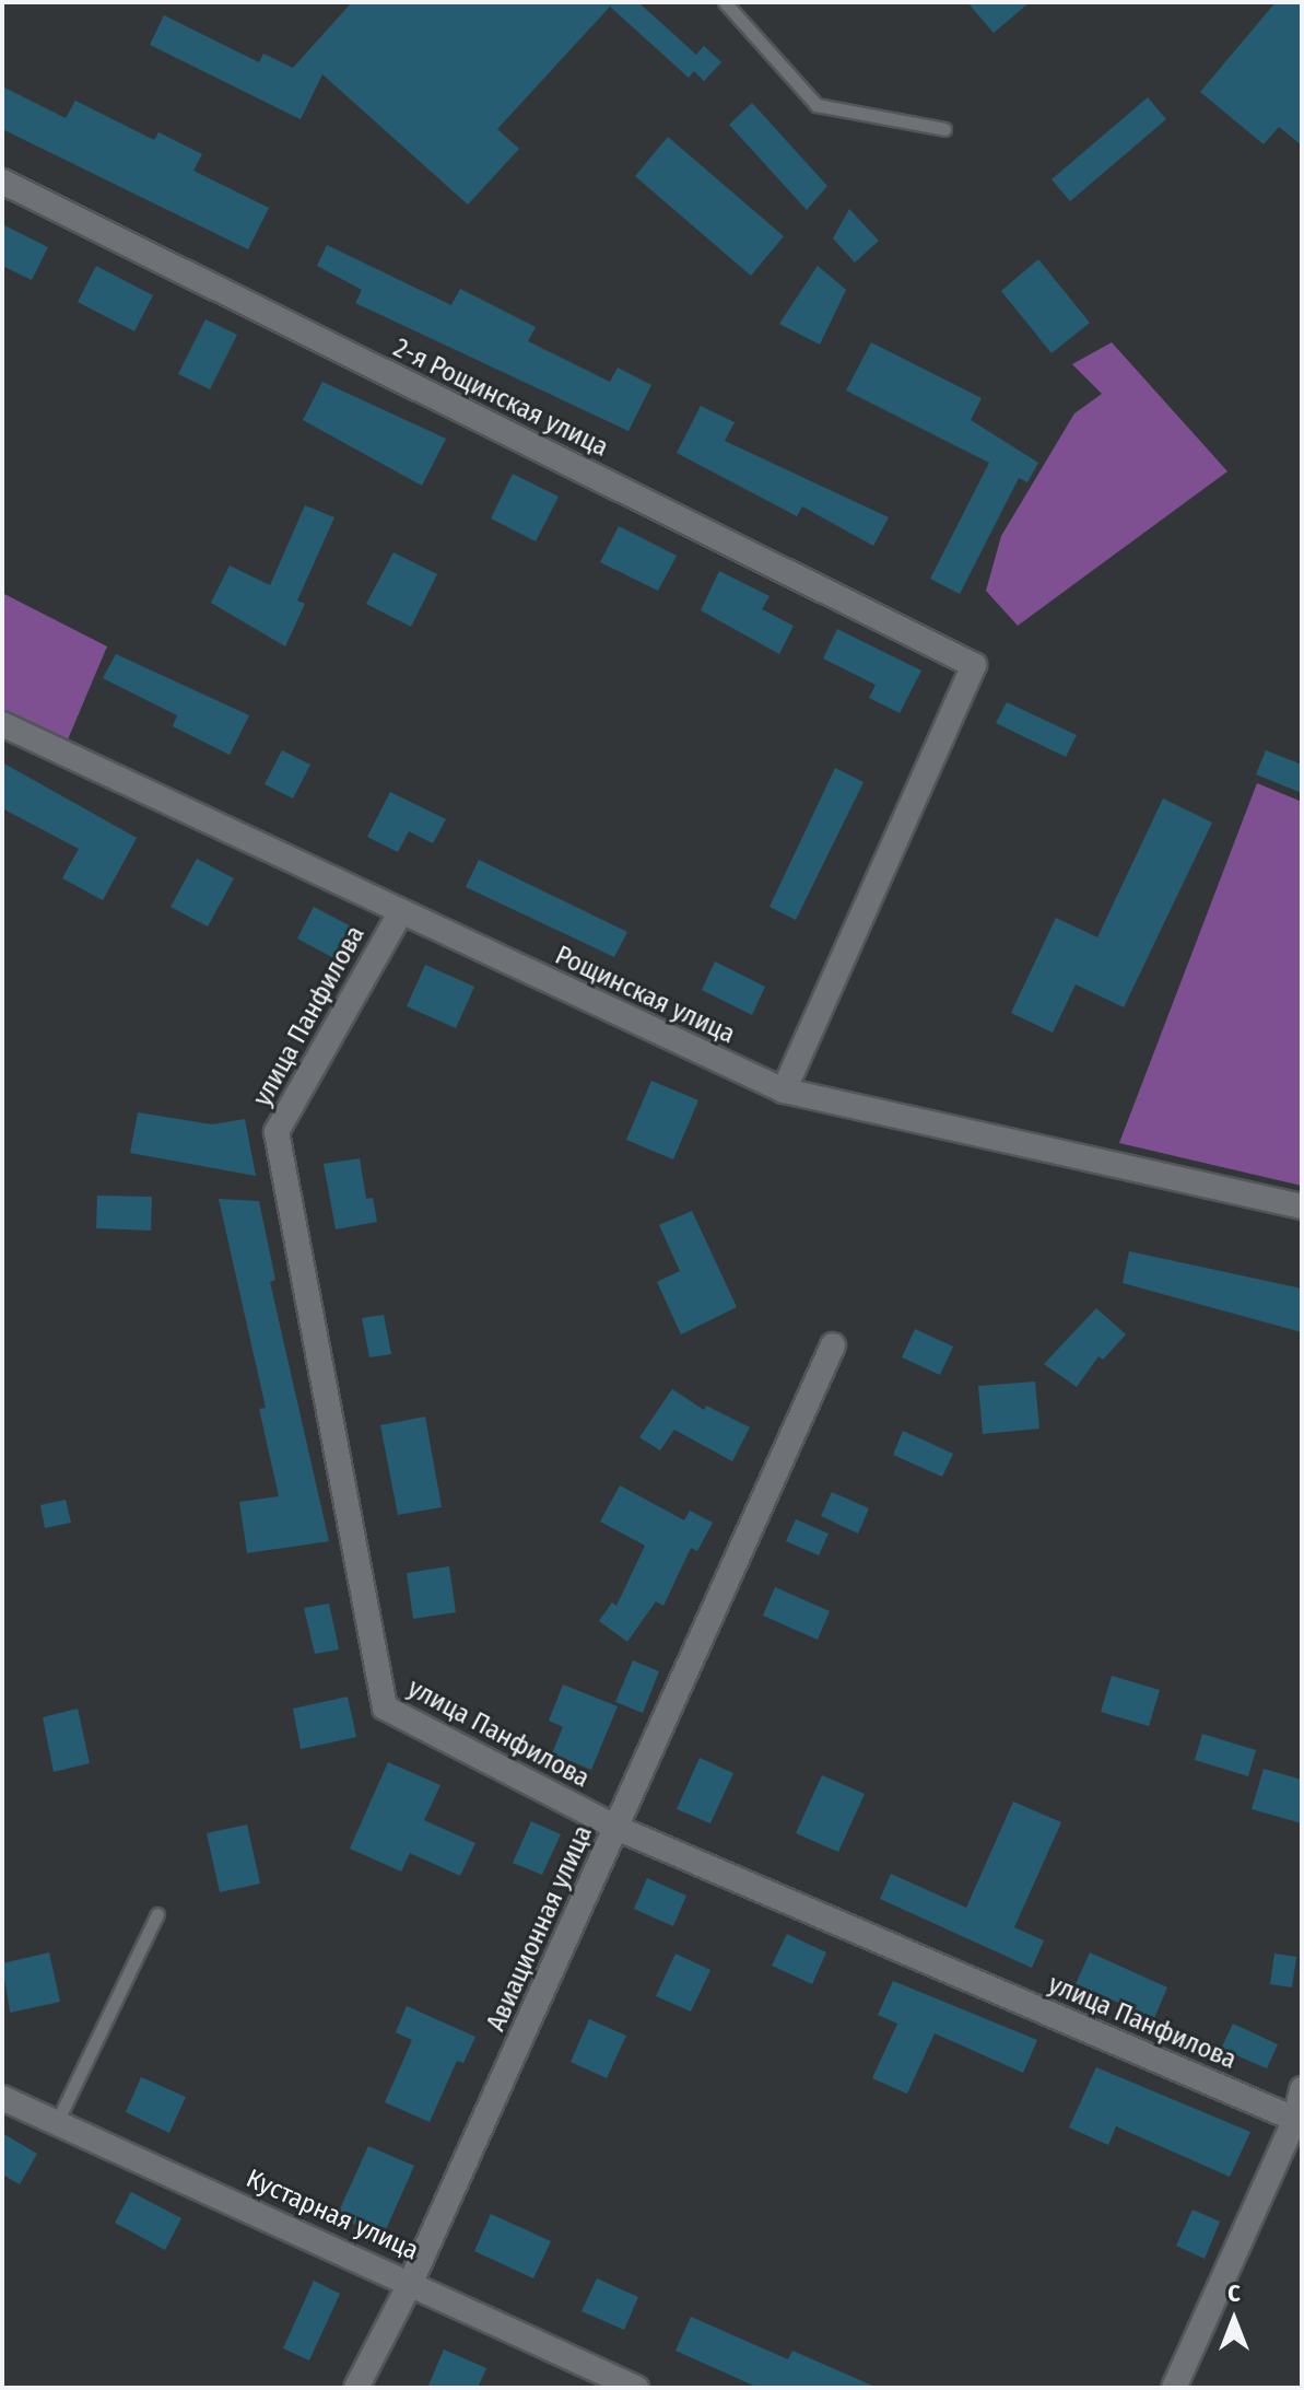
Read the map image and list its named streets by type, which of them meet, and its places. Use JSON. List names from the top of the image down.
{
  "streets": {
    "street": [
      "2-я Рощинская улица",
      "Рощинская улица",
      "улица Панфилова",
      "Авиационная улица",
      "Кустарная улица"
    ]
  },
  "crossings": [
    ["2-я Рощинская улица", "Рощинская улица"],
    ["Рощинская улица", "улица Панфилова"],
    ["улица Панфилова", "Авиационная улица"],
    ["Авиационная улица", "Кустарная улица"]
  ],
  "north": "top"
}
